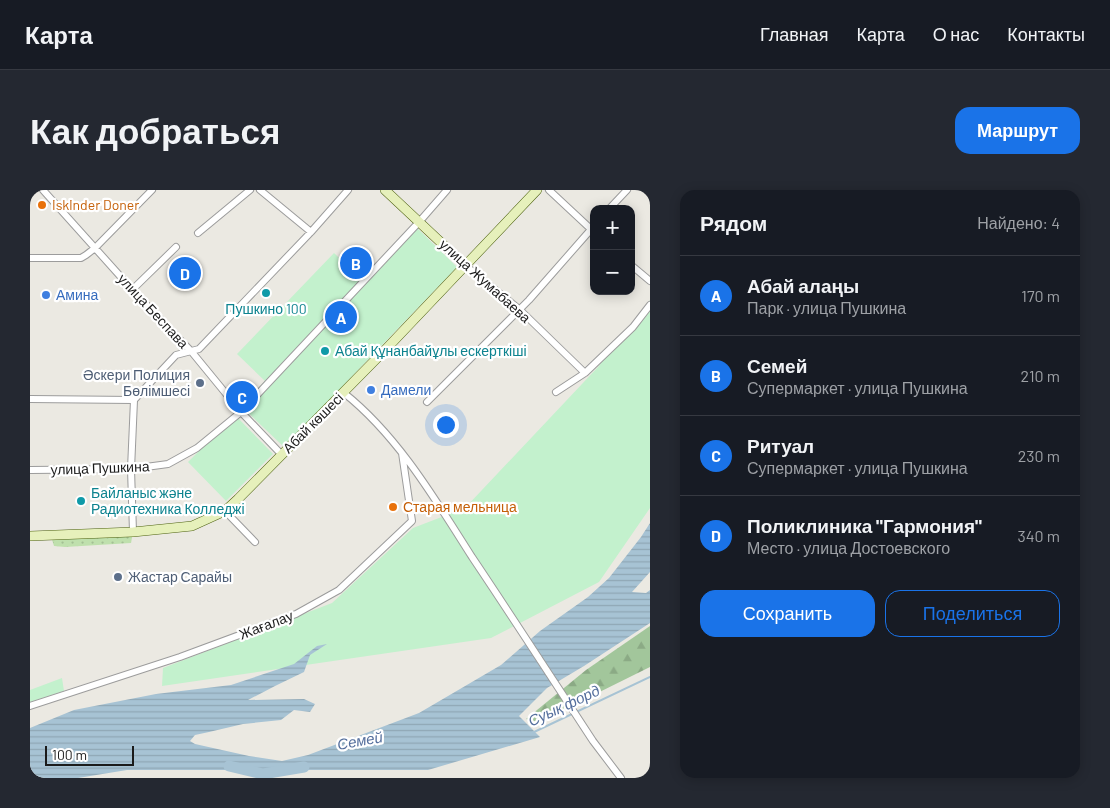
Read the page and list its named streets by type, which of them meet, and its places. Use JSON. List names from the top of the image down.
{
  "streets": {
    "main road": ["улица Жумабаева", "Абай көшесі"],
    "street": ["улица Беспава", "улица Пушкина", "Жағалау"]
  },
  "crossings": [
    ["улица Жумабаева", "Абай көшесі"],
    ["улица Жумабаева", "улица Пушкина"],
    ["улица Беспава", "Абай көшесі"],
    ["улица Беспава", "улица Пушкина"]
  ],
  "water": ["Суық форд", "Семей"],
  "places": [
    "Isklnder Doner",
    "Пушкино 100",
    "Амина",
    "Абай Құнанбайұлы ескерткіші",
    "Әскери Полиция Бөлімшесі",
    "Дамели",
    "Байланыс және Радиотехника Колледжі",
    "Старая мельница",
    "Жастар Сарайы"
  ],
  "scale_bar": "100 m",
  "page": {
    "header": "Карта",
    "nav": [
      "Главная",
      "Карта",
      "О нас",
      "Контакты"
    ],
    "buttons": [
      "Маршрут",
      ["Сохранить", "Поделиться"]
    ],
    "title": "Как добраться",
    "heading": ["Рядом", "Найдено: 4"],
    "map_buttons": ["+", "−"],
    "pins": [
      "B",
      "D",
      "A",
      "C"
    ],
    "list": [
      {
        "mark": "A",
        "name": "Абай алаңы",
        "note": "Парк · улица Пушкина",
        "value": "170 m"
      },
      {
        "mark": "B",
        "name": "Семей",
        "note": "Супермаркет · улица Пушкина",
        "value": "210 m"
      },
      {
        "mark": "C",
        "name": "Ритуал",
        "note": "Супермаркет · улица Пушкина",
        "value": "230 m"
      },
      {
        "mark": "D",
        "name": "Поликлиника \"Гармония\"",
        "note": "Место · улица Достоевского",
        "value": "340 m"
      }
    ],
    "scale": "100 m"
  }
}
